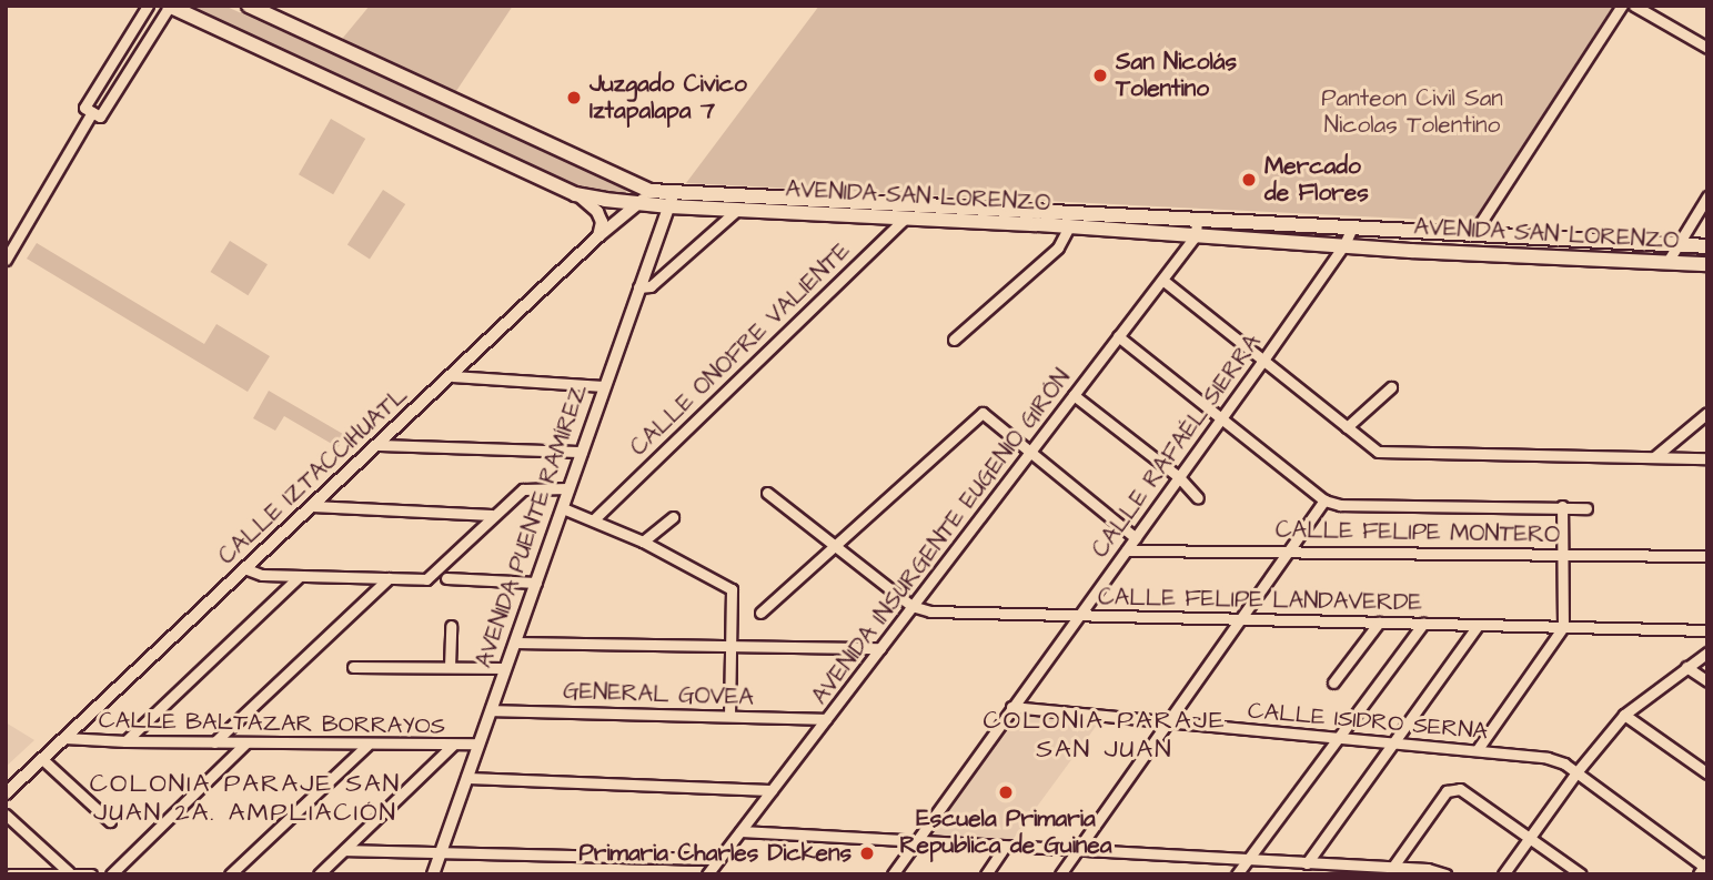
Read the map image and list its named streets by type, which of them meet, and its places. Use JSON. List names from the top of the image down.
{
  "streets": {
    "main road": ["AVENIDA SAN LORENZO"],
    "street": [
      "CALLE ONOFRE VALIENTE",
      "CALLE RAFAÉL SIERRA",
      "CALLE IZTACCIHUATL",
      "AVENIDA PUENTE RAMÍREZ",
      "CALLE FELIPE MONTERO",
      "AVENIDA INSURGENTE EUGENIO GIRÓN",
      "CALLE FELIPE LANDAVERDE",
      "GENERAL GOVEA",
      "CALLE ISIDRO SERNA",
      "CALLE BALTAZAR BORRAYOS"
    ]
  },
  "crossings": [
    ["AVENIDA SAN LORENZO", "CALLE ONOFRE VALIENTE"],
    ["AVENIDA SAN LORENZO", "CALLE RAFAÉL SIERRA"],
    ["AVENIDA SAN LORENZO", "CALLE IZTACCIHUATL"],
    ["AVENIDA SAN LORENZO", "AVENIDA PUENTE RAMÍREZ"],
    ["AVENIDA SAN LORENZO", "AVENIDA INSURGENTE EUGENIO GIRÓN"],
    ["CALLE RAFAÉL SIERRA", "CALLE FELIPE MONTERO"],
    ["CALLE RAFAÉL SIERRA", "CALLE FELIPE LANDAVERDE"],
    ["CALLE RAFAÉL SIERRA", "CALLE ISIDRO SERNA"],
    ["CALLE IZTACCIHUATL", "CALLE BALTAZAR BORRAYOS"],
    ["AVENIDA PUENTE RAMÍREZ", "GENERAL GOVEA"],
    ["AVENIDA PUENTE RAMÍREZ", "CALLE BALTAZAR BORRAYOS"],
    ["AVENIDA INSURGENTE EUGENIO GIRÓN", "CALLE FELIPE LANDAVERDE"],
    ["AVENIDA INSURGENTE EUGENIO GIRÓN", "GENERAL GOVEA"]
  ],
  "districts": ["COLONIA PARAJE SAN JUAN", "COLONIA PARAJE SAN JUAN 2A. AMPLIACIÓN"],
  "parks": ["Panteon Civil San Nicolas Tolentino"],
  "places": [
    "San Nicolás Tolentino",
    "Juzgado Civico Iztapalapa 7",
    "Mercado de Flores",
    "Escuela Primaria Republica de Guinea",
    "Primaria Charles Dickens"
  ]
}
